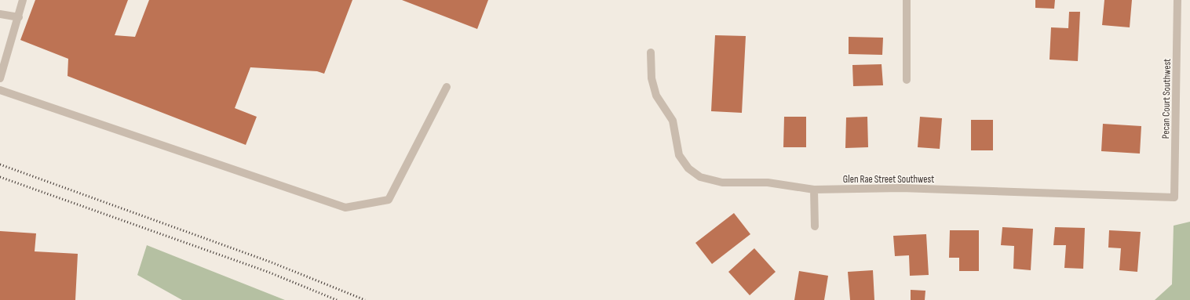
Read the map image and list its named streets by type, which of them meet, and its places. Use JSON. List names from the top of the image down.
{
  "streets": {
    "street": ["Pecan Court Southwest", "Glen Rae Street Southwest"]
  },
  "crossings": [
    ["Pecan Court Southwest", "Glen Rae Street Southwest"]
  ]
}
